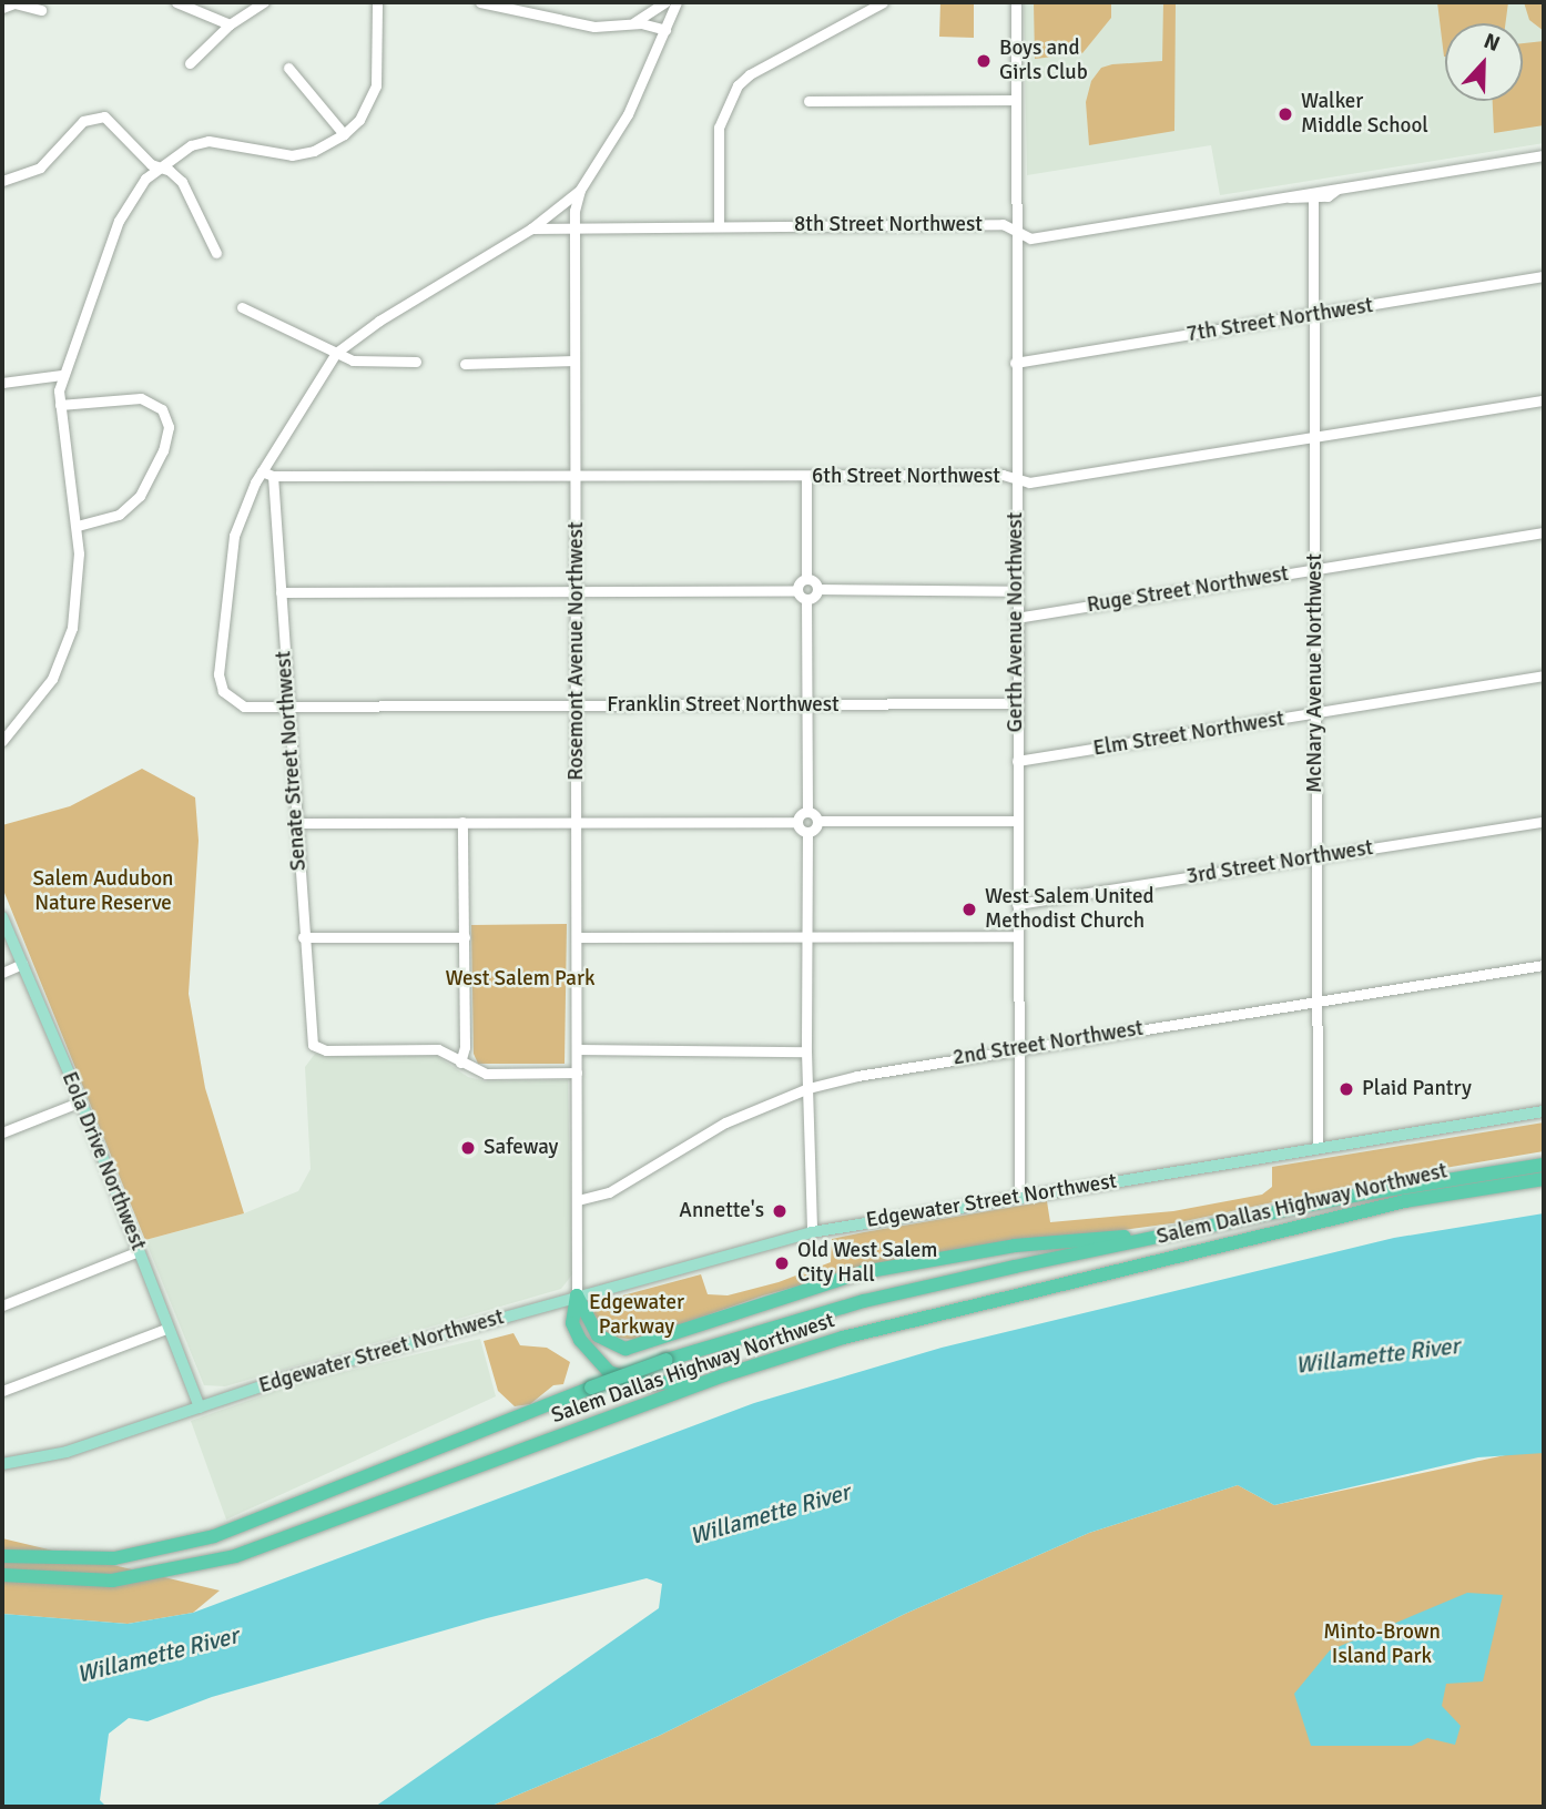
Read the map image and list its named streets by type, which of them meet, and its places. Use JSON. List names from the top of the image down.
{
  "streets": {
    "highway": ["Salem Dallas Highway Northwest"],
    "main road": ["Eola Drive Northwest", "Edgewater Street Northwest"],
    "street": [
      "8th Street Northwest",
      "7th Street Northwest",
      "6th Street Northwest",
      "Ruge Street Northwest",
      "Gerth Avenue Northwest",
      "Rosemont Avenue Northwest",
      "McNary Avenue Northwest",
      "Franklin Street Northwest",
      "Elm Street Northwest",
      "Senate Street Northwest",
      "3rd Street Northwest",
      "2nd Street Northwest"
    ]
  },
  "crossings": [
    ["8th Street Northwest", "Gerth Avenue Northwest"],
    ["8th Street Northwest", "Rosemont Avenue Northwest"],
    ["8th Street Northwest", "McNary Avenue Northwest"],
    ["7th Street Northwest", "Gerth Avenue Northwest"],
    ["7th Street Northwest", "McNary Avenue Northwest"],
    ["6th Street Northwest", "Gerth Avenue Northwest"],
    ["6th Street Northwest", "Rosemont Avenue Northwest"],
    ["6th Street Northwest", "McNary Avenue Northwest"],
    ["6th Street Northwest", "Franklin Street Northwest"],
    ["6th Street Northwest", "Senate Street Northwest"],
    ["Ruge Street Northwest", "Gerth Avenue Northwest"],
    ["Ruge Street Northwest", "McNary Avenue Northwest"],
    ["Gerth Avenue Northwest", "Franklin Street Northwest"],
    ["Gerth Avenue Northwest", "Elm Street Northwest"],
    ["Gerth Avenue Northwest", "3rd Street Northwest"],
    ["Gerth Avenue Northwest", "2nd Street Northwest"],
    ["Gerth Avenue Northwest", "Edgewater Street Northwest"],
    ["Rosemont Avenue Northwest", "Franklin Street Northwest"],
    ["Rosemont Avenue Northwest", "2nd Street Northwest"],
    ["Rosemont Avenue Northwest", "Edgewater Street Northwest"],
    ["McNary Avenue Northwest", "Elm Street Northwest"],
    ["McNary Avenue Northwest", "3rd Street Northwest"],
    ["McNary Avenue Northwest", "2nd Street Northwest"],
    ["McNary Avenue Northwest", "Edgewater Street Northwest"],
    ["Franklin Street Northwest", "Senate Street Northwest"],
    ["Eola Drive Northwest", "Edgewater Street Northwest"]
  ],
  "water": ["Willamette River"],
  "parks": [
    "Salem Audubon Nature Reserve",
    "West Salem Park",
    "Edgewater Parkway",
    "Minto-Brown Island Park"
  ],
  "places": [
    "Boys and Girls Club",
    "Walker Middle School",
    "West Salem United Methodist Church",
    "Plaid Pantry",
    "Safeway",
    "Annette's",
    "Old West Salem City Hall"
  ],
  "north": "top"
}
